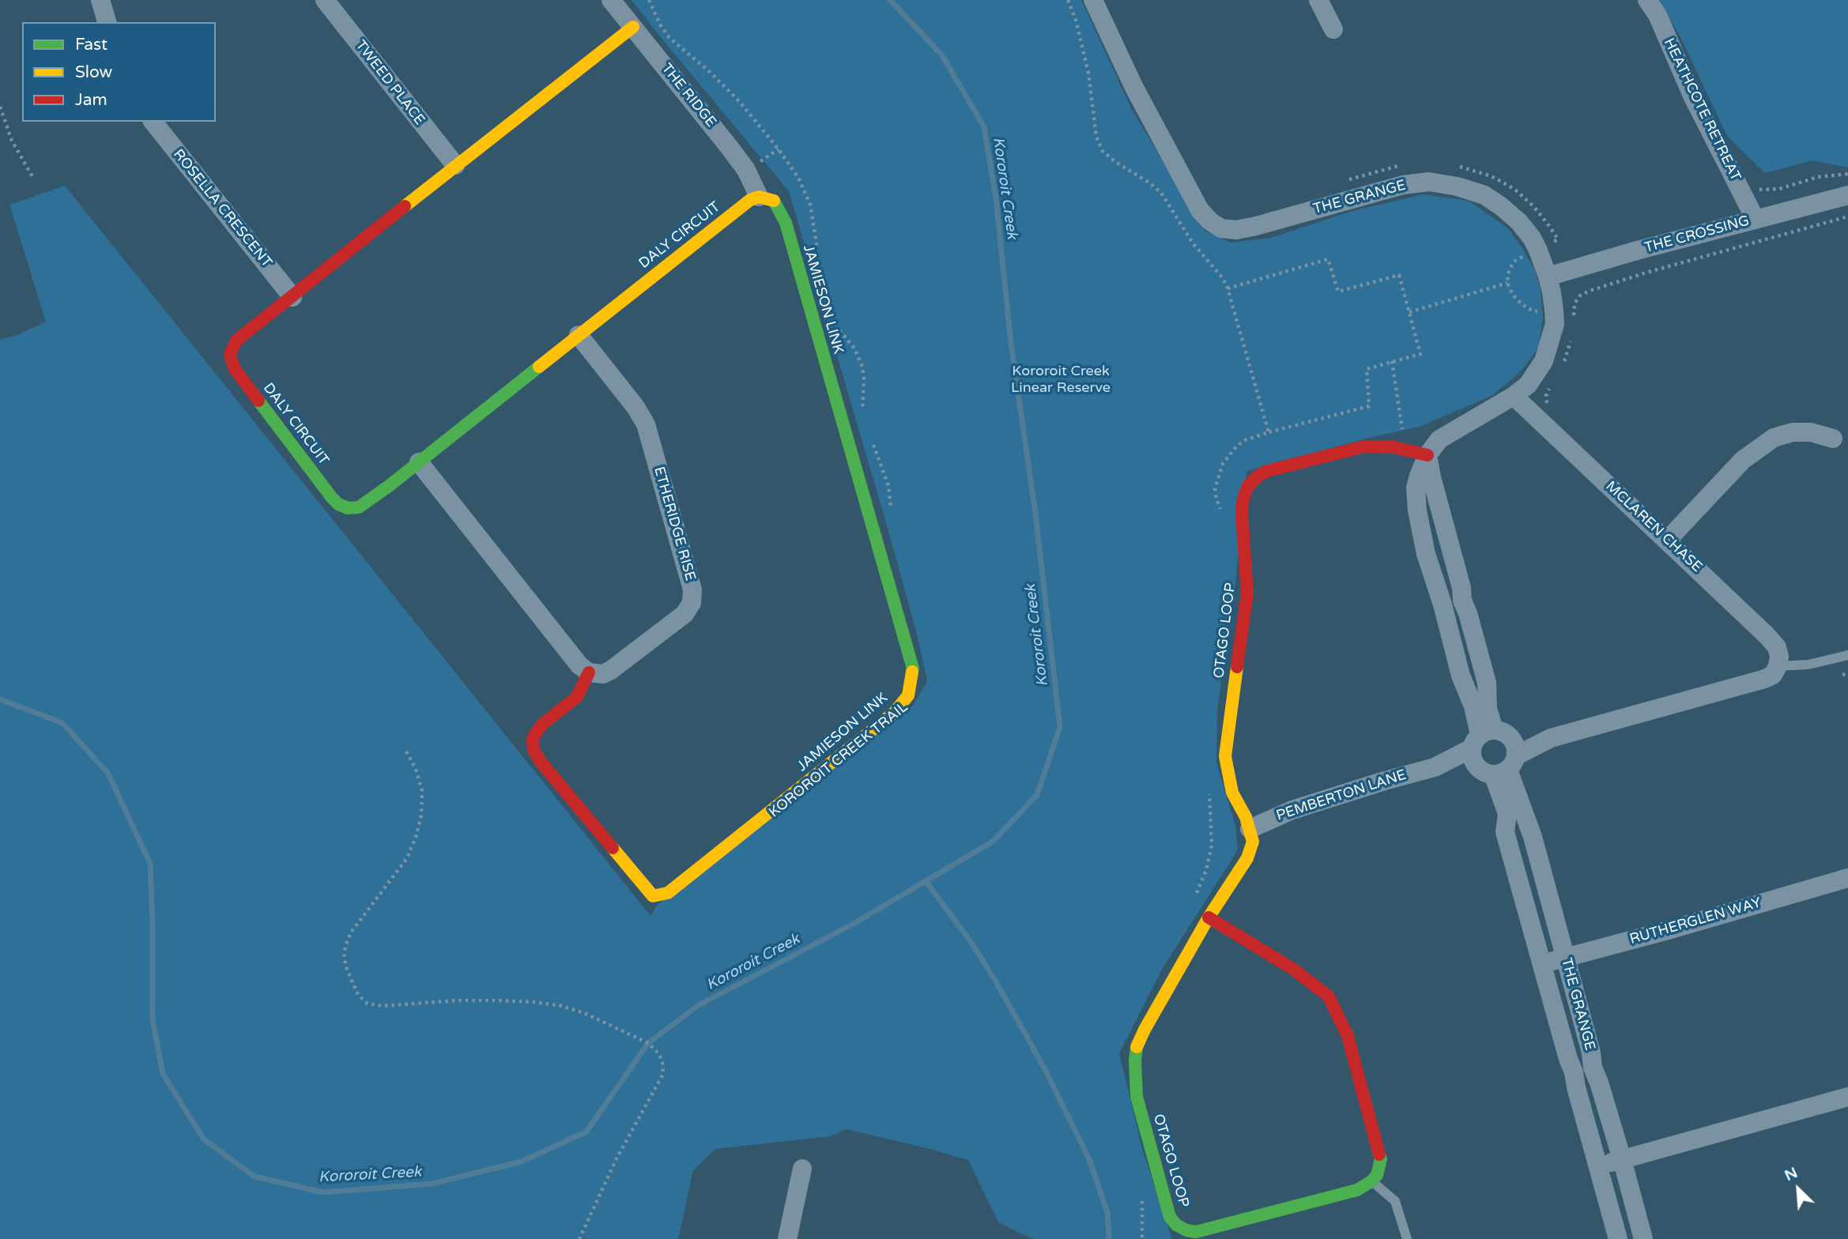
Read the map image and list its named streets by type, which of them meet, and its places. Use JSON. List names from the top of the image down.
{
  "streets": {
    "street": [
      "TWEED PLACE",
      "THE RIDGE",
      "HEATHCOTE RETREAT",
      "THE GRANGE",
      "ROSELLA CRESCENT",
      "THE CROSSING",
      "DALY CIRCUIT",
      "JAMIESON LINK",
      "ETHERIDGE RISE",
      "MCLAREN CHASE",
      "OTAGO LOOP",
      "PEMBERTON LANE",
      "RUTHERGLEN WAY"
    ]
  },
  "crossings": [
    ["TWEED PLACE", "DALY CIRCUIT"],
    ["THE RIDGE", "DALY CIRCUIT"],
    ["THE RIDGE", "JAMIESON LINK"],
    ["HEATHCOTE RETREAT", "THE CROSSING"],
    ["THE GRANGE", "THE CROSSING"],
    ["THE GRANGE", "MCLAREN CHASE"],
    ["THE GRANGE", "OTAGO LOOP"],
    ["THE GRANGE", "PEMBERTON LANE"],
    ["THE GRANGE", "RUTHERGLEN WAY"],
    ["ROSELLA CRESCENT", "DALY CIRCUIT"],
    ["DALY CIRCUIT", "JAMIESON LINK"],
    ["DALY CIRCUIT", "ETHERIDGE RISE"],
    ["JAMIESON LINK", "ETHERIDGE RISE"],
    ["OTAGO LOOP", "PEMBERTON LANE"]
  ],
  "water": ["Kororoit Creek"],
  "parks": ["Kororoit Creek Linear Reserve"],
  "legend": ["Fast", "Slow", "Jam"],
  "north": "top left"
}
